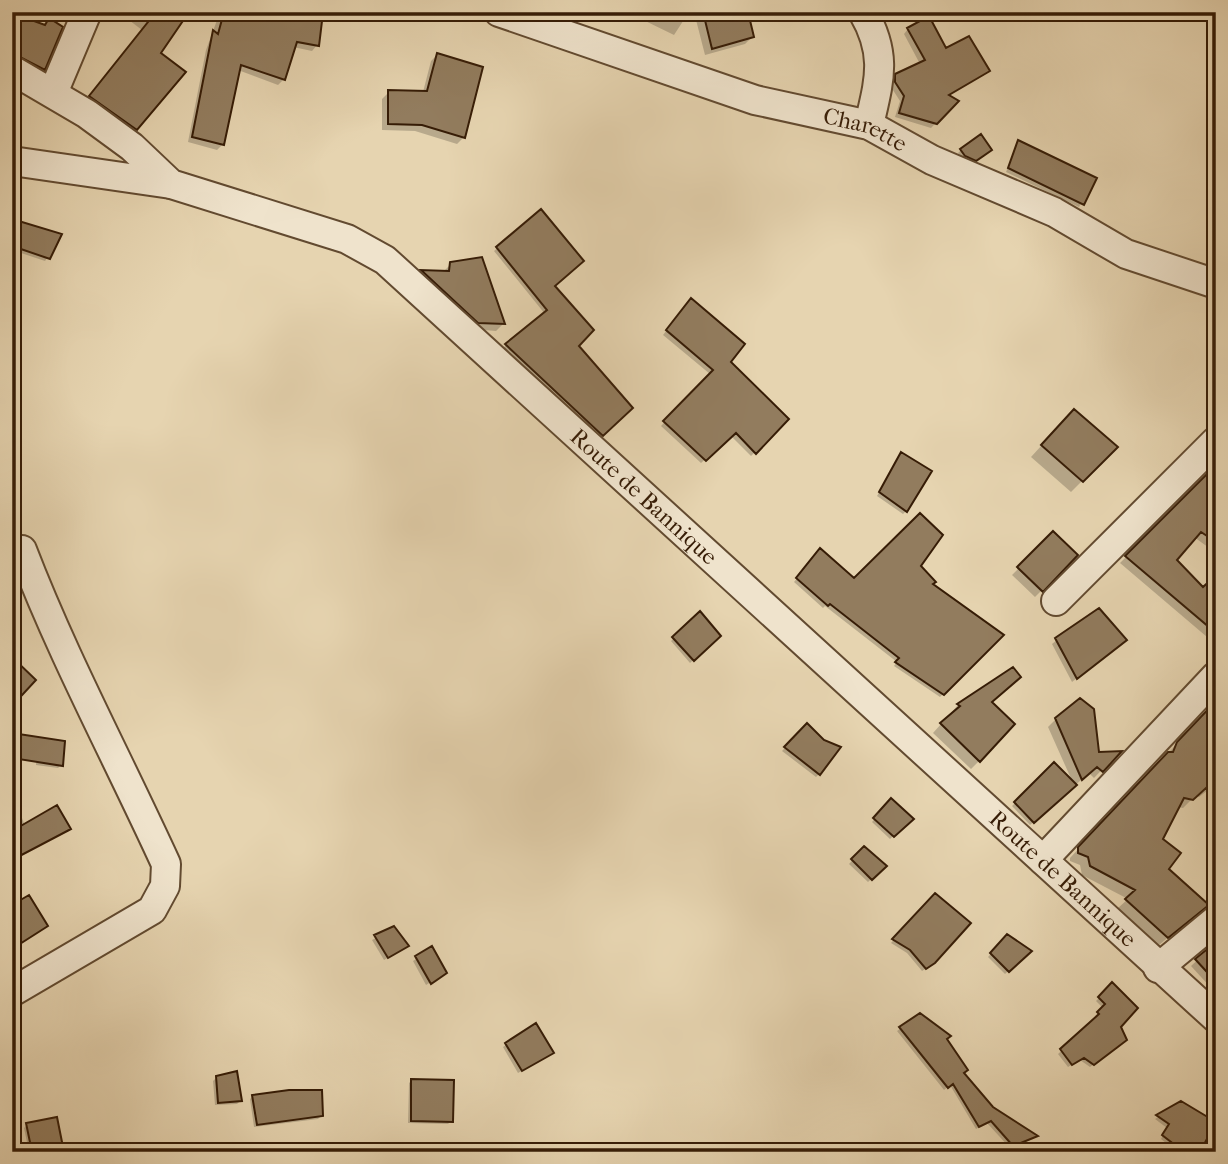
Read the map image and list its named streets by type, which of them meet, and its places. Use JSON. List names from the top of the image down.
{
  "streets": {
    "street": ["Charette", "Route de Bannique"]
  }
}
